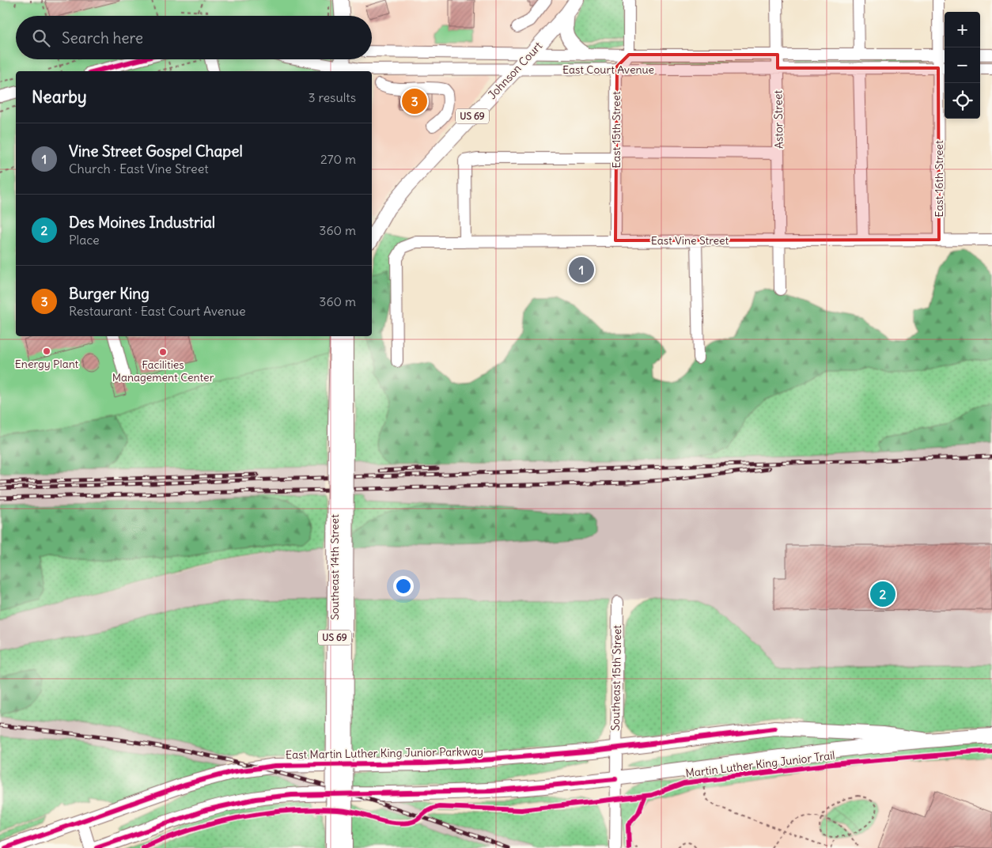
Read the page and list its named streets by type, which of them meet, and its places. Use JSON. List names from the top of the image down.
{
  "streets": {
    "main road": [
      "Johnson Court",
      "US 69",
      "Southeast 14th Street",
      "East Martin Luther King Junior Parkway"
    ],
    "street": [
      "East Court Avenue",
      "Astor Street",
      "East 15th Street",
      "East 16th Street",
      "East Vine Street",
      "Southeast 15th Street"
    ],
    "cycle path": ["Martin Luther King Junior Trail"]
  },
  "crossings": [
    ["East Court Avenue", "Johnson Court"],
    ["East Court Avenue", "Astor Street"],
    ["East Court Avenue", "East 15th Street"],
    ["East Court Avenue", "East 16th Street"],
    ["Johnson Court", "US 69"],
    ["Astor Street", "East Vine Street"],
    ["East 15th Street", "East Vine Street"],
    ["East 16th Street", "East Vine Street"],
    ["Southeast 15th Street", "East Martin Luther King Junior Parkway"]
  ],
  "places": ["Energy Plant", "Facilities Management Center"],
  "page": {
    "map_buttons": ["+", "−"],
    "search": "Search here",
    "heading": ["Nearby", "3 results"],
    "pins": ["3", "1", "2"],
    "list": [
      {
        "mark": "1",
        "name": "Vine Street Gospel Chapel",
        "note": "Church · East Vine Street",
        "value": "270 m"
      },
      {
        "mark": "2",
        "name": "Des Moines Industrial",
        "note": "Place",
        "value": "360 m"
      },
      {
        "mark": "3",
        "name": "Burger King",
        "note": "Restaurant · East Court Avenue",
        "value": "360 m"
      }
    ]
  }
}
